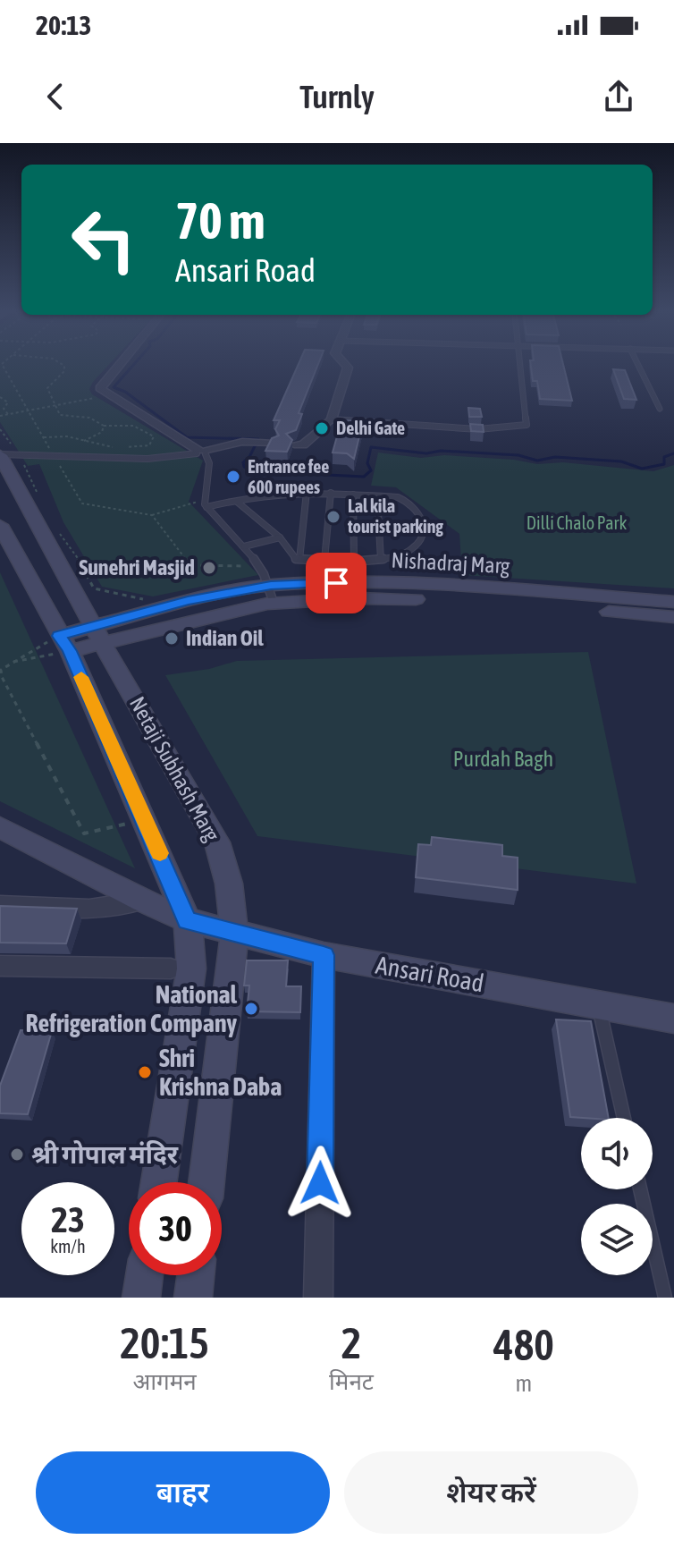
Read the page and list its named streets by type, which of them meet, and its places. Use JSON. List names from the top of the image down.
{
  "streets": {
    "main road": ["Nishadraj Marg", "Netaji Subhash Marg", "Ansari Road"]
  },
  "crossings": [
    ["Nishadraj Marg", "Netaji Subhash Marg"],
    ["Netaji Subhash Marg", "Ansari Road"]
  ],
  "parks": ["Dilli Chalo Park", "Purdah Bagh"],
  "places": [
    "Delhi Gate",
    "Entrance fee 600 rupees",
    "Lal kila tourist parking",
    "Sunehri Masjid",
    "Indian Oil",
    "National Refrigeration Company",
    "Shri Krishna Daba",
    "श्री गोपाल मंदिर"
  ],
  "page": {
    "status": "20:13",
    "header": "Turnly",
    "turn": ["70 m", "Ansari Road"],
    "speed": "23 km/h",
    "limit": "30",
    "eta": [
      "20:15",
      "आगमन",
      "2",
      "मिनट",
      "480",
      "m"
    ],
    "buttons": ["बाहर", "शेयर करें"]
  }
}
